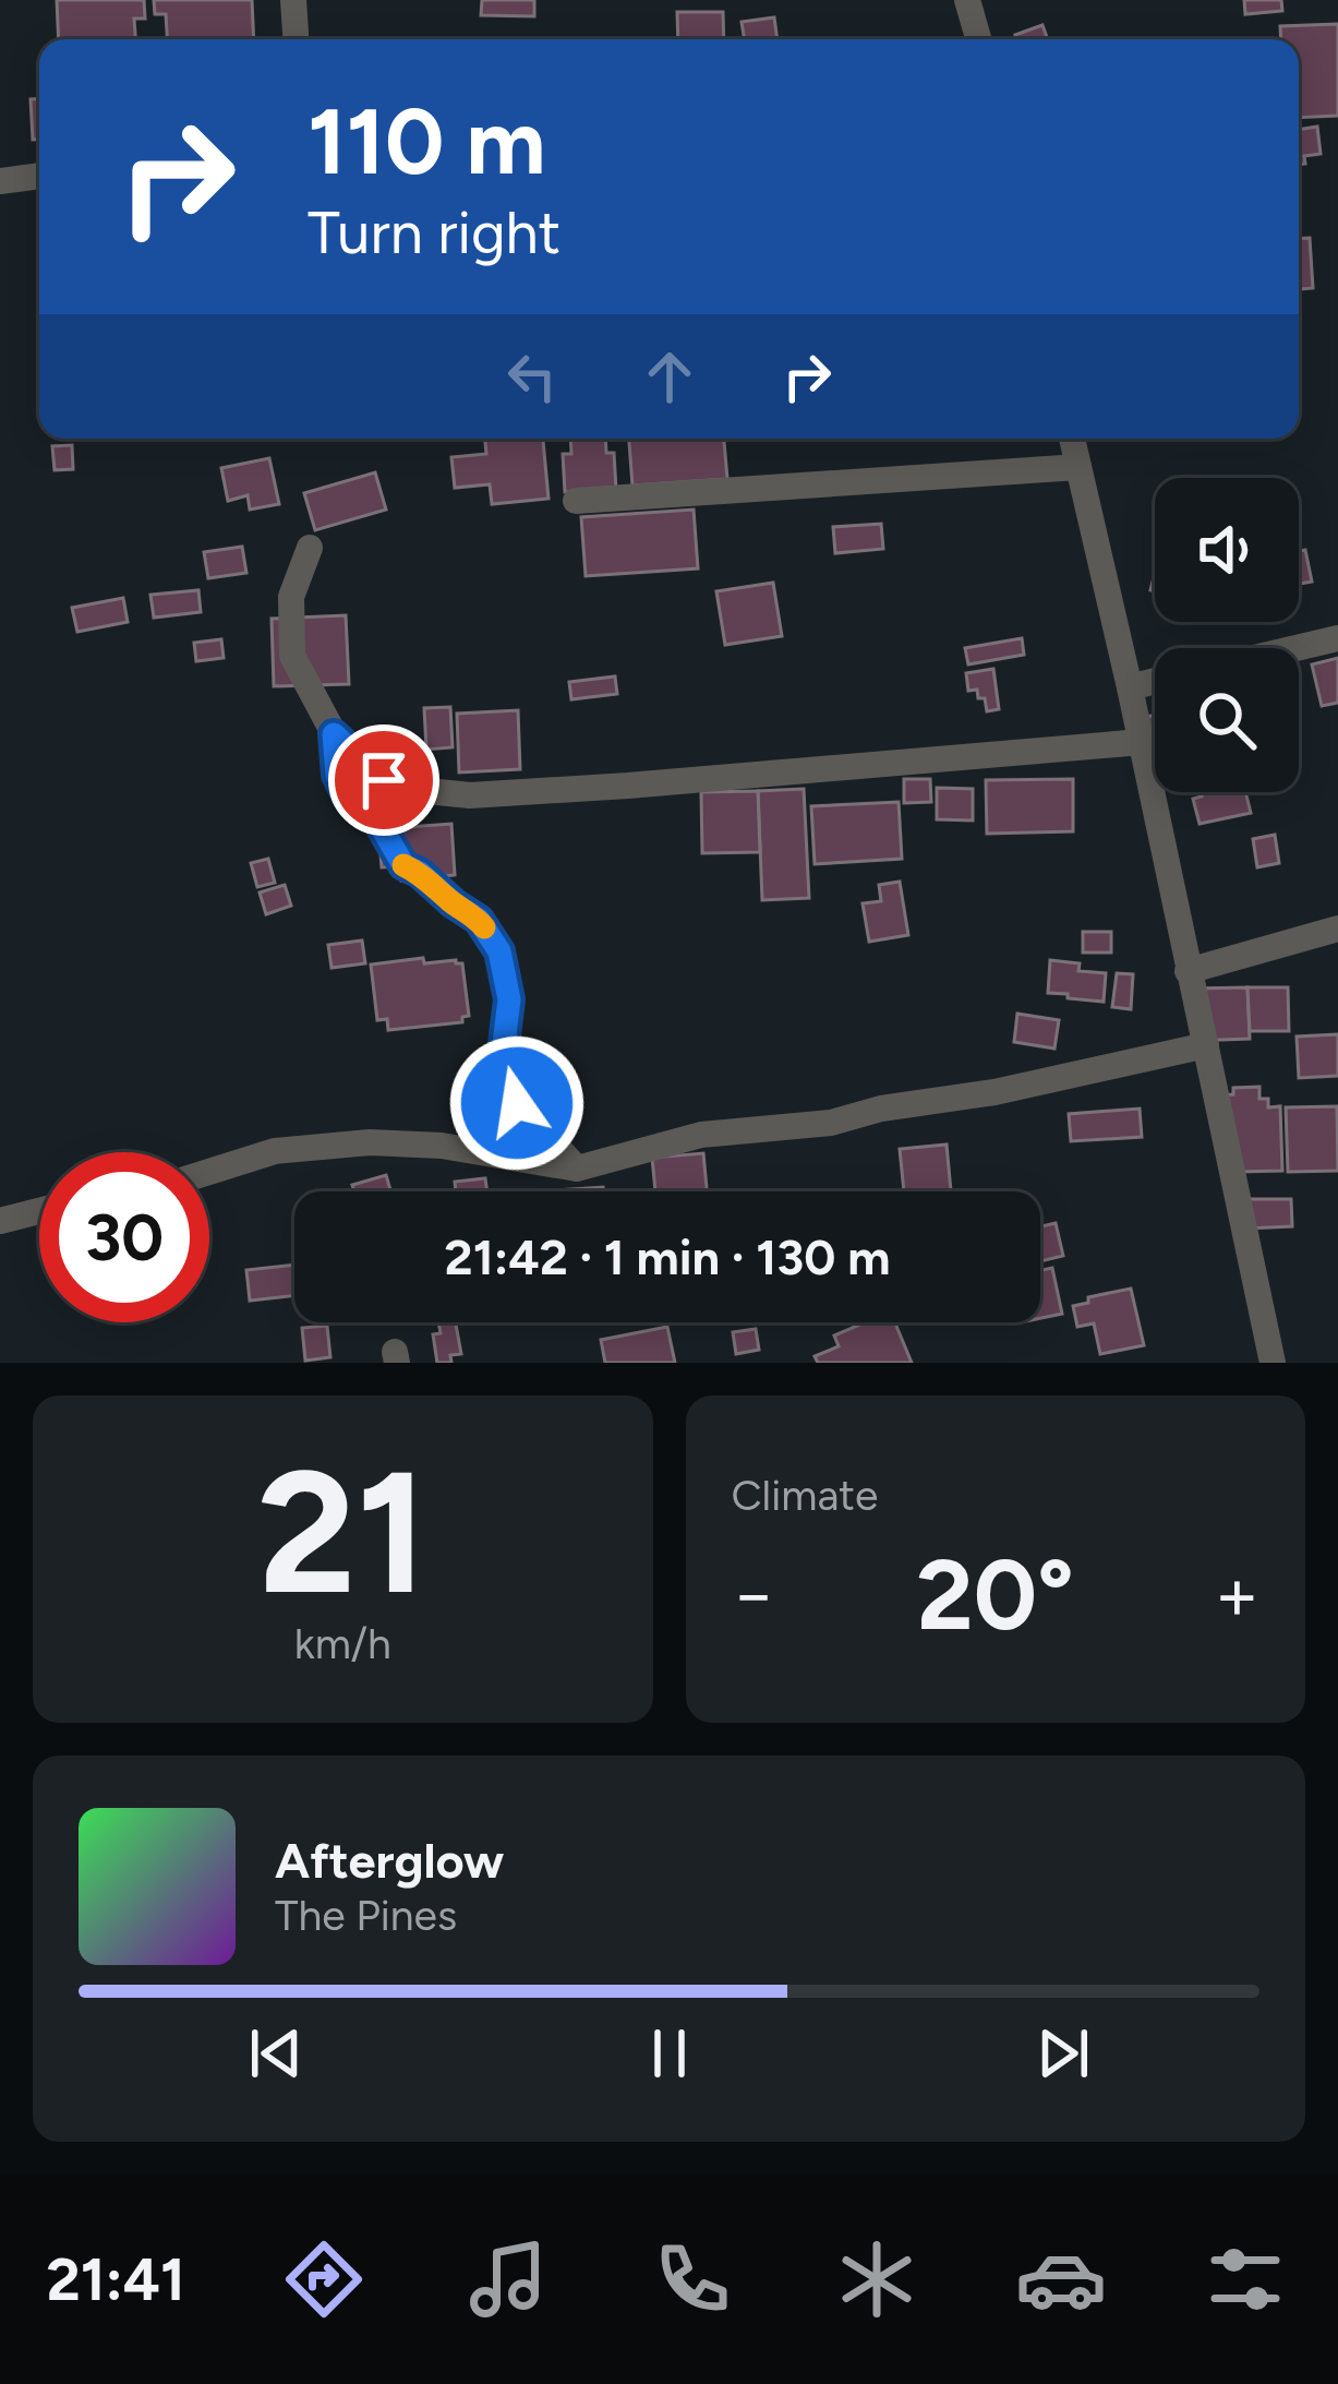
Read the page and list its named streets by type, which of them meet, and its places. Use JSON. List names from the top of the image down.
{
  "page": {
    "turn": ["110 m", "Turn right"],
    "limit": "30",
    "trip": "21:42 · 1 min · 130 m",
    "tile": [
      ["21", "km/h"],
      "Climate"
    ],
    "heat": ["−", "20°", "+"],
    "song": ["Afterglow", "The Pines"],
    "tabs": "21:41"
  }
}
